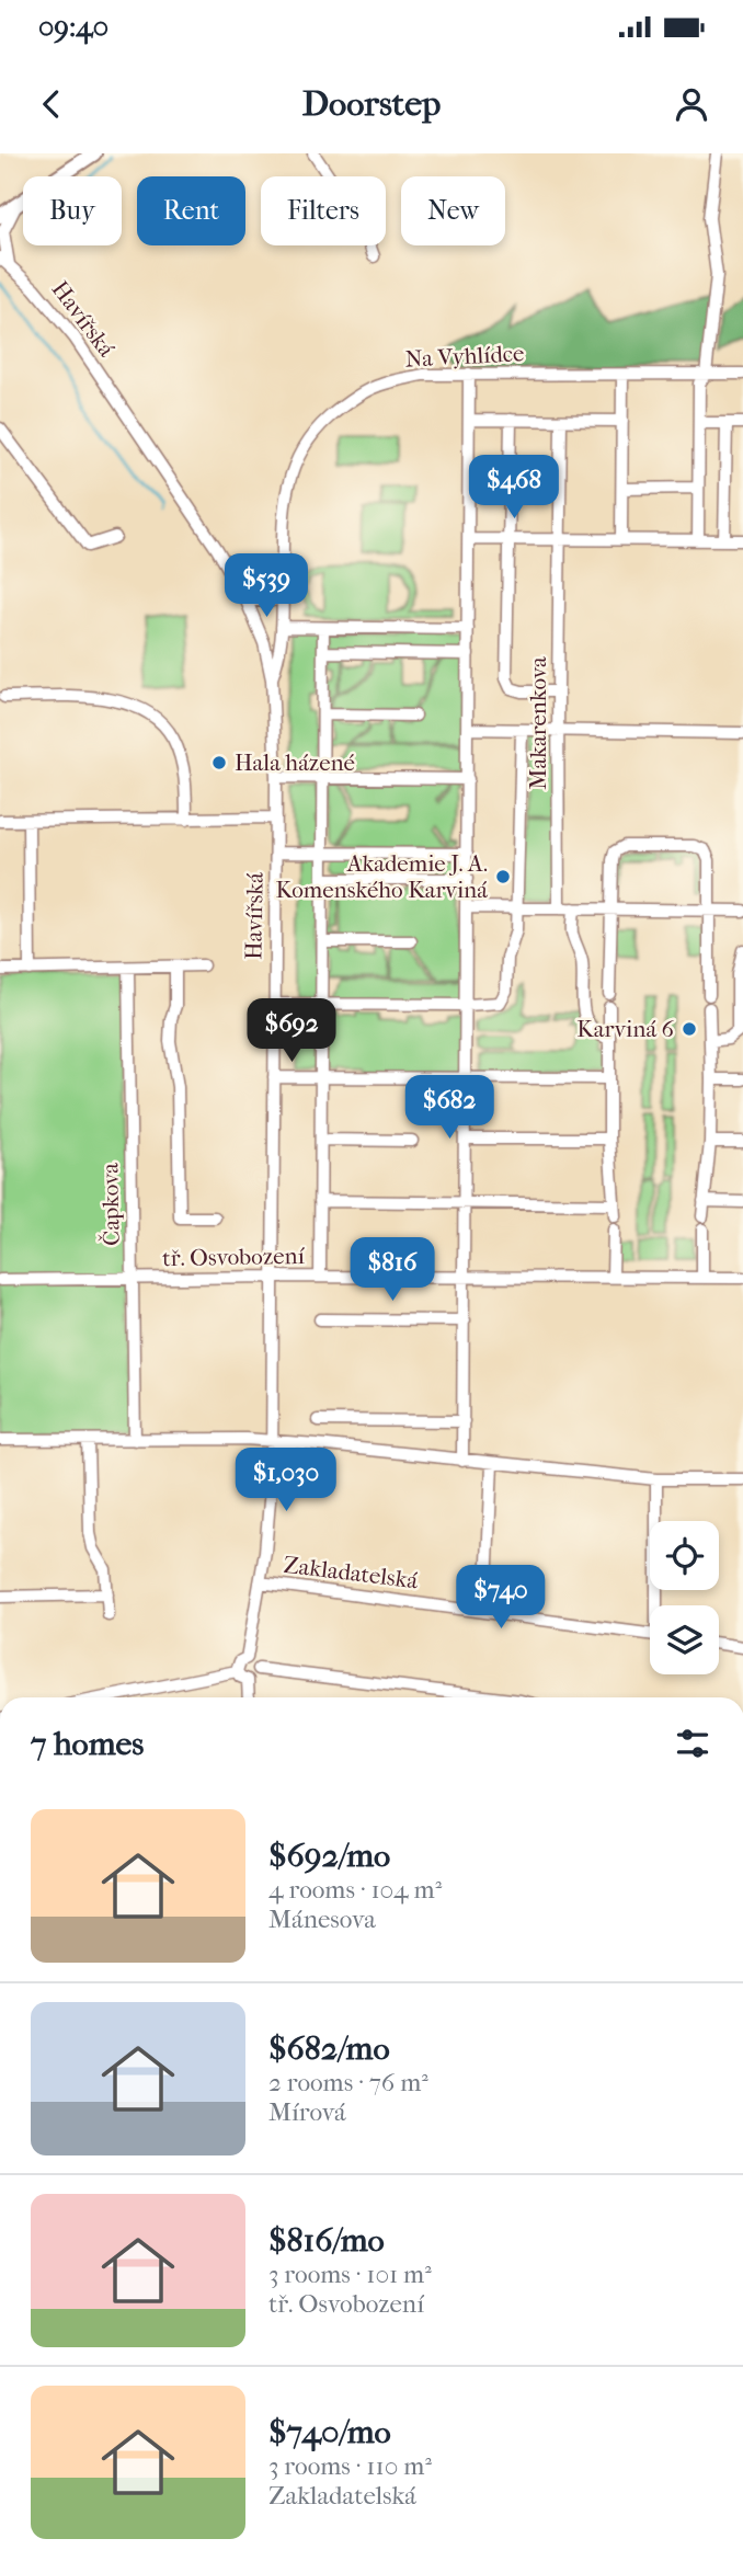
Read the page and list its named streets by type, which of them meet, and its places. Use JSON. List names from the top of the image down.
{
  "streets": {
    "street": [
      "Havířská",
      "Na Vyhlídce",
      "Makarenkova",
      "Čapkova",
      "tř. Osvobození",
      "Zakladatelská"
    ]
  },
  "crossings": [
    ["Havířská", "Na Vyhlídce"],
    ["Havířská", "tř. Osvobození"],
    ["Havířská", "Zakladatelská"],
    ["Čapkova", "tř. Osvobození"]
  ],
  "places": ["Hala házené", "Akademie J. A. Komenského Karviná", "Karviná 6"],
  "page": {
    "status": "09:40",
    "header": "Doorstep",
    "chip": [
      "Buy",
      "Rent",
      "Filters",
      "New"
    ],
    "price": [
      "$468",
      "$539",
      "$692",
      "$682",
      "$816",
      "$1,030",
      "$740"
    ],
    "heading": "7 homes",
    "list": [
      {
        "name": "$692/mo",
        "note": "4 rooms · 104 m² · Mánesova"
      },
      {
        "name": "$682/mo",
        "note": "2 rooms · 76 m² · Mírová"
      },
      {
        "name": "$816/mo",
        "note": "3 rooms · 101 m² · tř. Osvobození"
      },
      {
        "name": "$740/mo",
        "note": "3 rooms · 110 m² · Zakladatelská"
      }
    ]
  }
}
